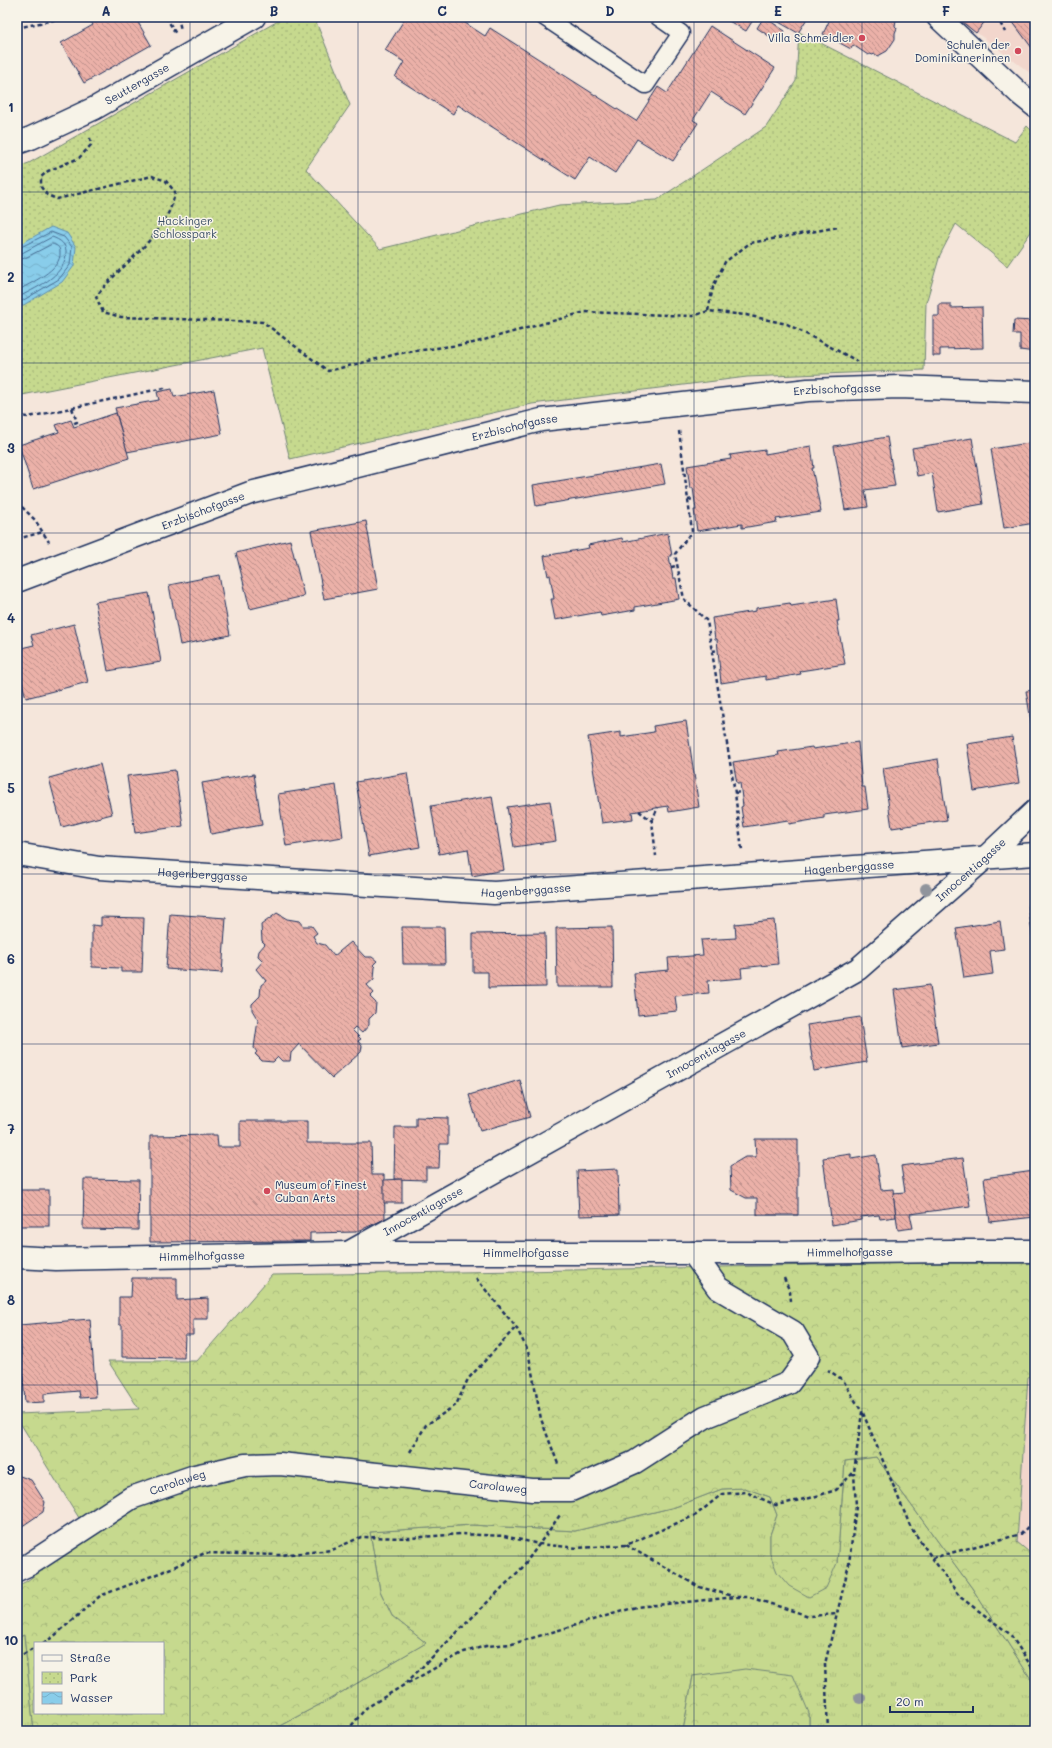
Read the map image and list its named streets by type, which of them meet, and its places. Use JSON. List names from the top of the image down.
{
  "streets": {
    "street": [
      "Seuttergasse",
      "Erzbischofgasse",
      "Hagenberggasse",
      "Innocentiagasse",
      "Himmelhofgasse",
      "Carolaweg"
    ]
  },
  "crossings": [
    ["Hagenberggasse", "Innocentiagasse"],
    ["Innocentiagasse", "Himmelhofgasse"]
  ],
  "parks": ["Hackinger Schlosspark"],
  "places": ["Villa Schmeidler", "Schulen der Dominikanerinnen", "Museum of Finest Cuban Arts"],
  "legend": ["Straße", "Park", "Wasser"],
  "scale_bar": "20 m",
  "grid": {
    "columns": [
      "A",
      "B",
      "C",
      "D",
      "E",
      "F"
    ],
    "rows": [
      "1",
      "2",
      "3",
      "4",
      "5",
      "6",
      "7",
      "8",
      "9",
      "10"
    ]
  }
}
